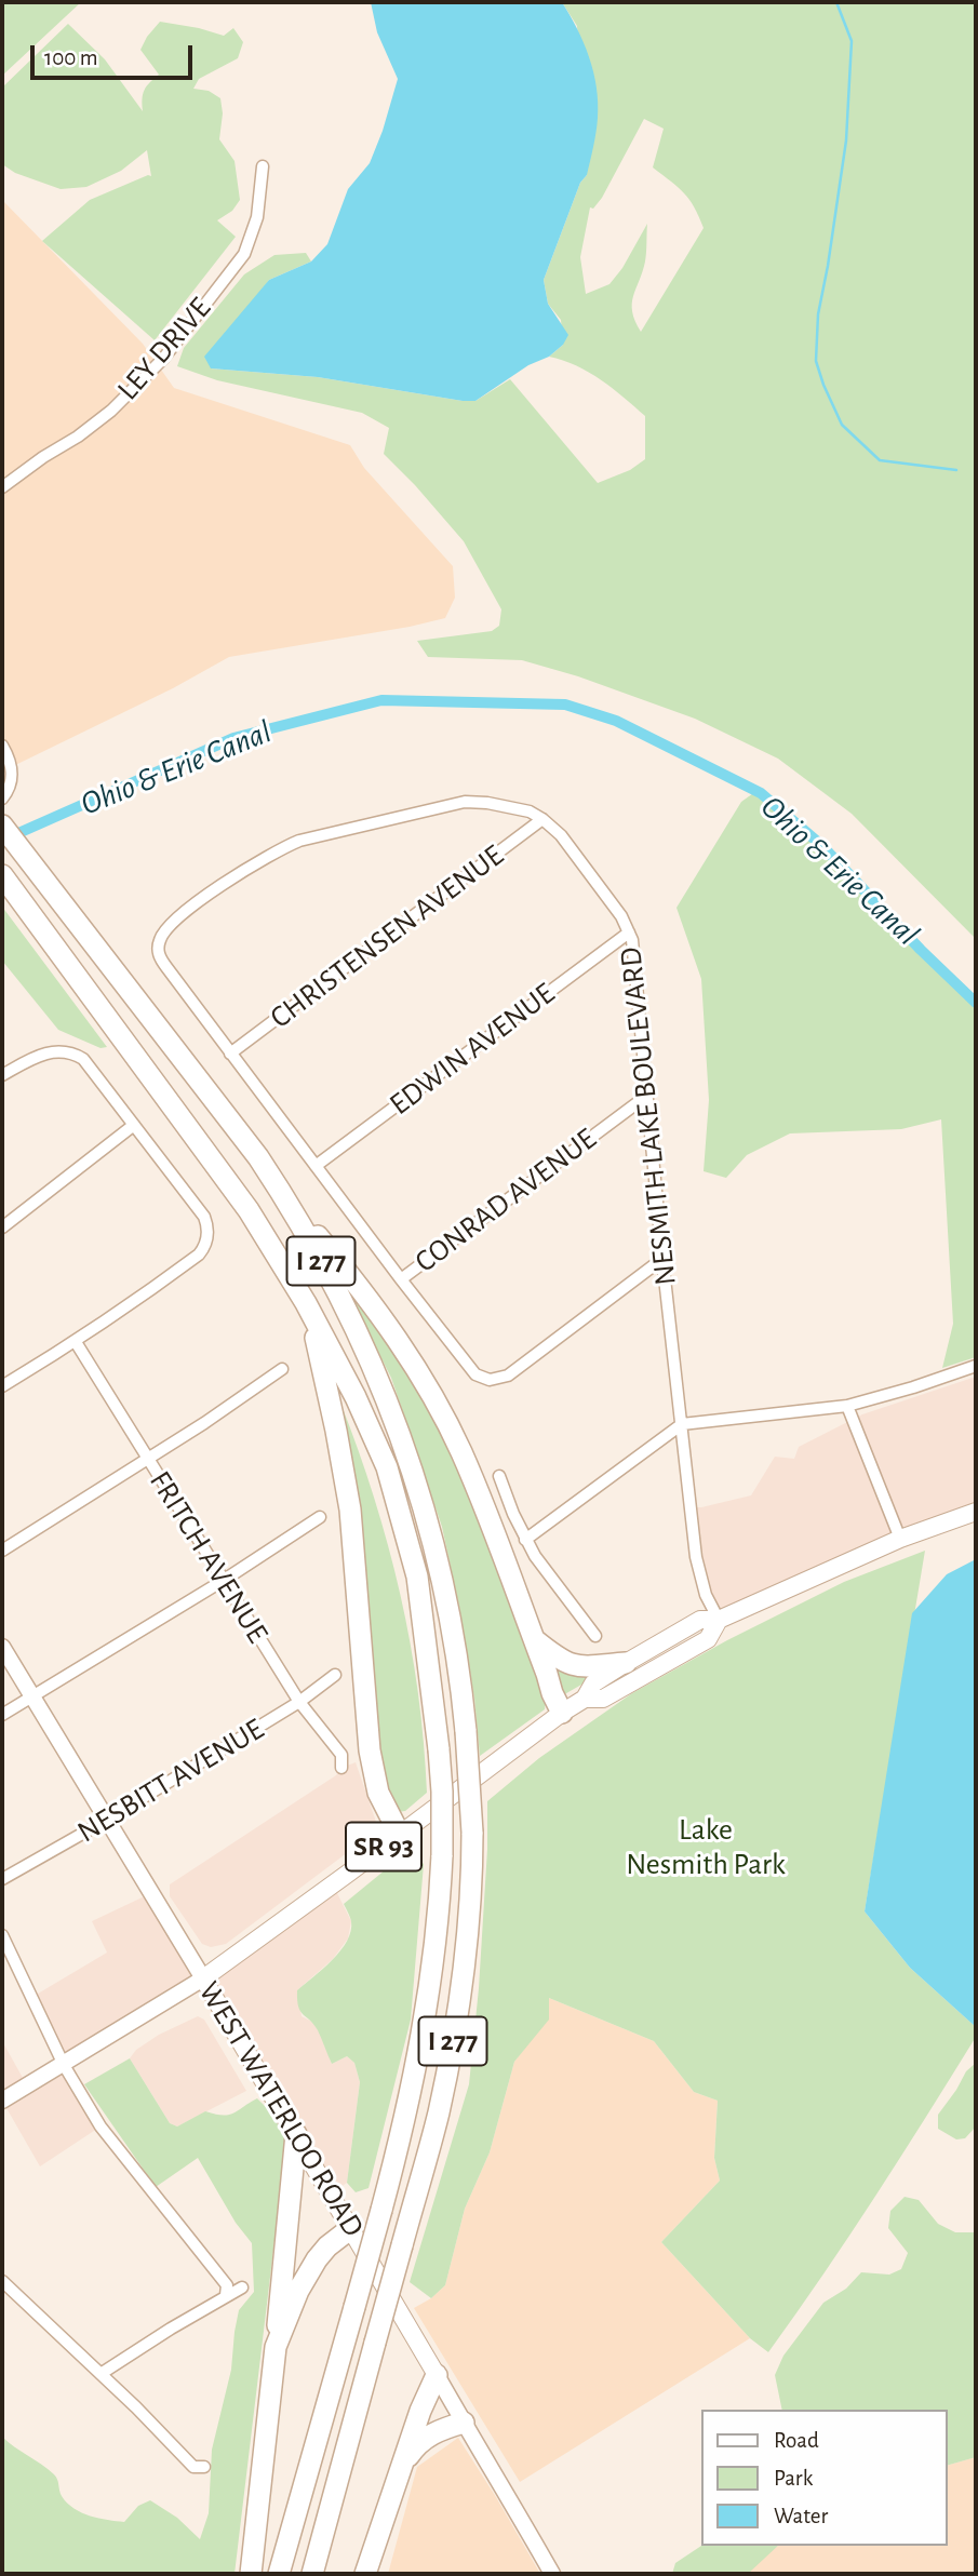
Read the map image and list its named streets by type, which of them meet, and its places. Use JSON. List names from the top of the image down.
{
  "streets": {
    "highway": ["I 277"],
    "main road": ["SR 93", "WEST WATERLOO ROAD"],
    "street": [
      "LEY DRIVE",
      "CHRISTENSEN AVENUE",
      "EDWIN AVENUE",
      "NESMITH LAKE BOULEVARD",
      "CONRAD AVENUE",
      "FRITCH AVENUE",
      "NESBITT AVENUE"
    ]
  },
  "crossings": [
    ["CHRISTENSEN AVENUE", "NESMITH LAKE BOULEVARD"],
    ["EDWIN AVENUE", "NESMITH LAKE BOULEVARD"],
    ["NESMITH LAKE BOULEVARD", "CONRAD AVENUE"],
    ["NESMITH LAKE BOULEVARD", "SR 93"],
    ["FRITCH AVENUE", "NESBITT AVENUE"],
    ["NESBITT AVENUE", "WEST WATERLOO ROAD"],
    ["SR 93", "WEST WATERLOO ROAD"]
  ],
  "water": ["Ohio & Erie Canal"],
  "parks": ["Lake Nesmith Park"],
  "legend": ["Road", "Park", "Water"],
  "scale_bar": "100 m"
}
